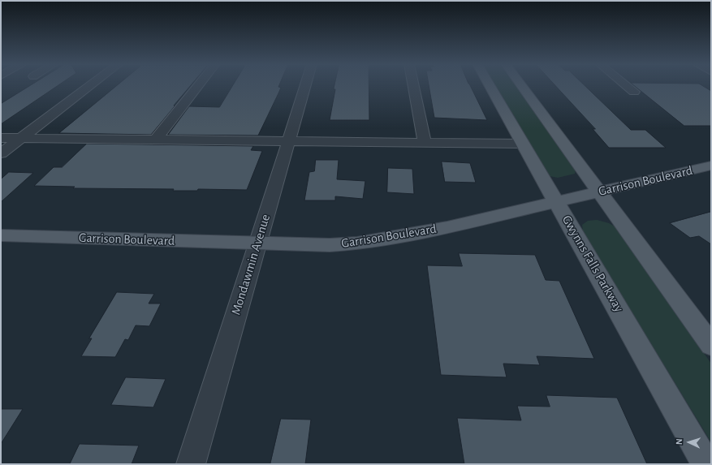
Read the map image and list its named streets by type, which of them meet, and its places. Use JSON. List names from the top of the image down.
{
  "streets": {
    "main road": ["Garrison Boulevard", "Gwynns Falls Parkway"],
    "street": ["Mondawmin Avenue"]
  },
  "crossings": [
    ["Garrison Boulevard", "Gwynns Falls Parkway"],
    ["Garrison Boulevard", "Mondawmin Avenue"]
  ],
  "north": "left"
}
